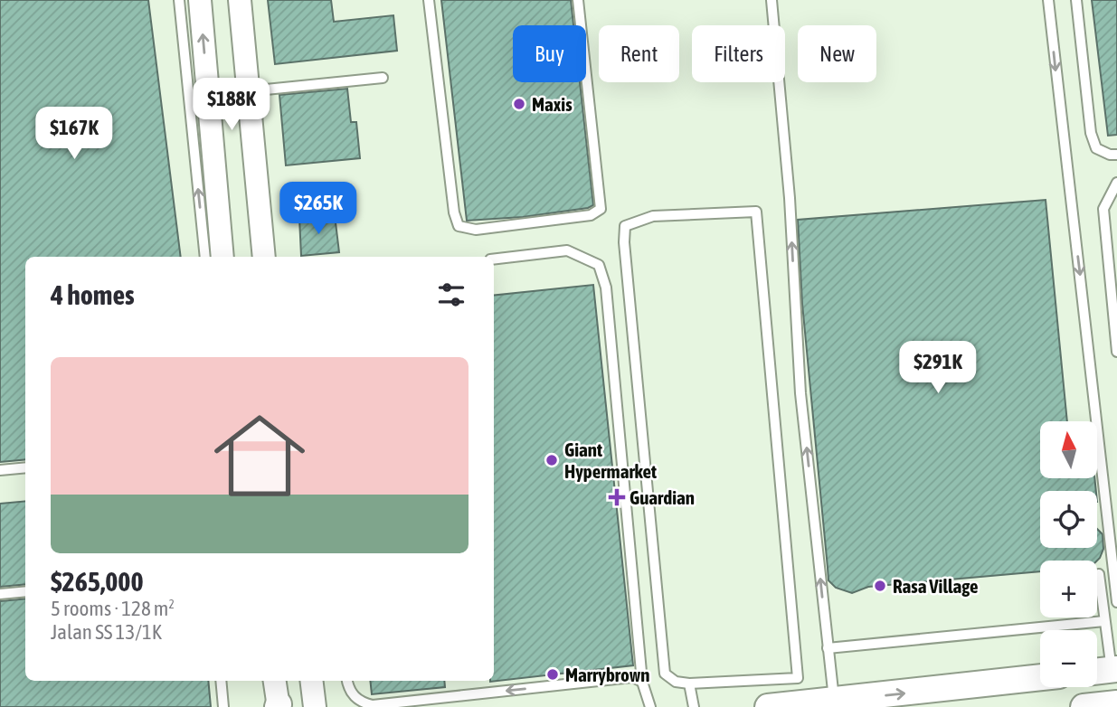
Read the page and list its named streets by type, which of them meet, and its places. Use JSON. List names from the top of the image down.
{
  "places": {
    "other": [
      "Maxis",
      "Giant Hypermarket",
      "Rasa Village",
      "Marrybrown"
    ],
    "health": ["Guardian"]
  },
  "north": "top",
  "page": {
    "chip": [
      "Buy",
      "Rent",
      "Filters",
      "New"
    ],
    "price": [
      "$188K",
      "$167K",
      "$265K",
      "$291K"
    ],
    "heading": "4 homes",
    "list": [
      {
        "name": "$265,000",
        "note": "5 rooms · 128 m² · Jalan SS 13/1K"
      }
    ],
    "map_buttons": ["+", "−"]
  }
}
